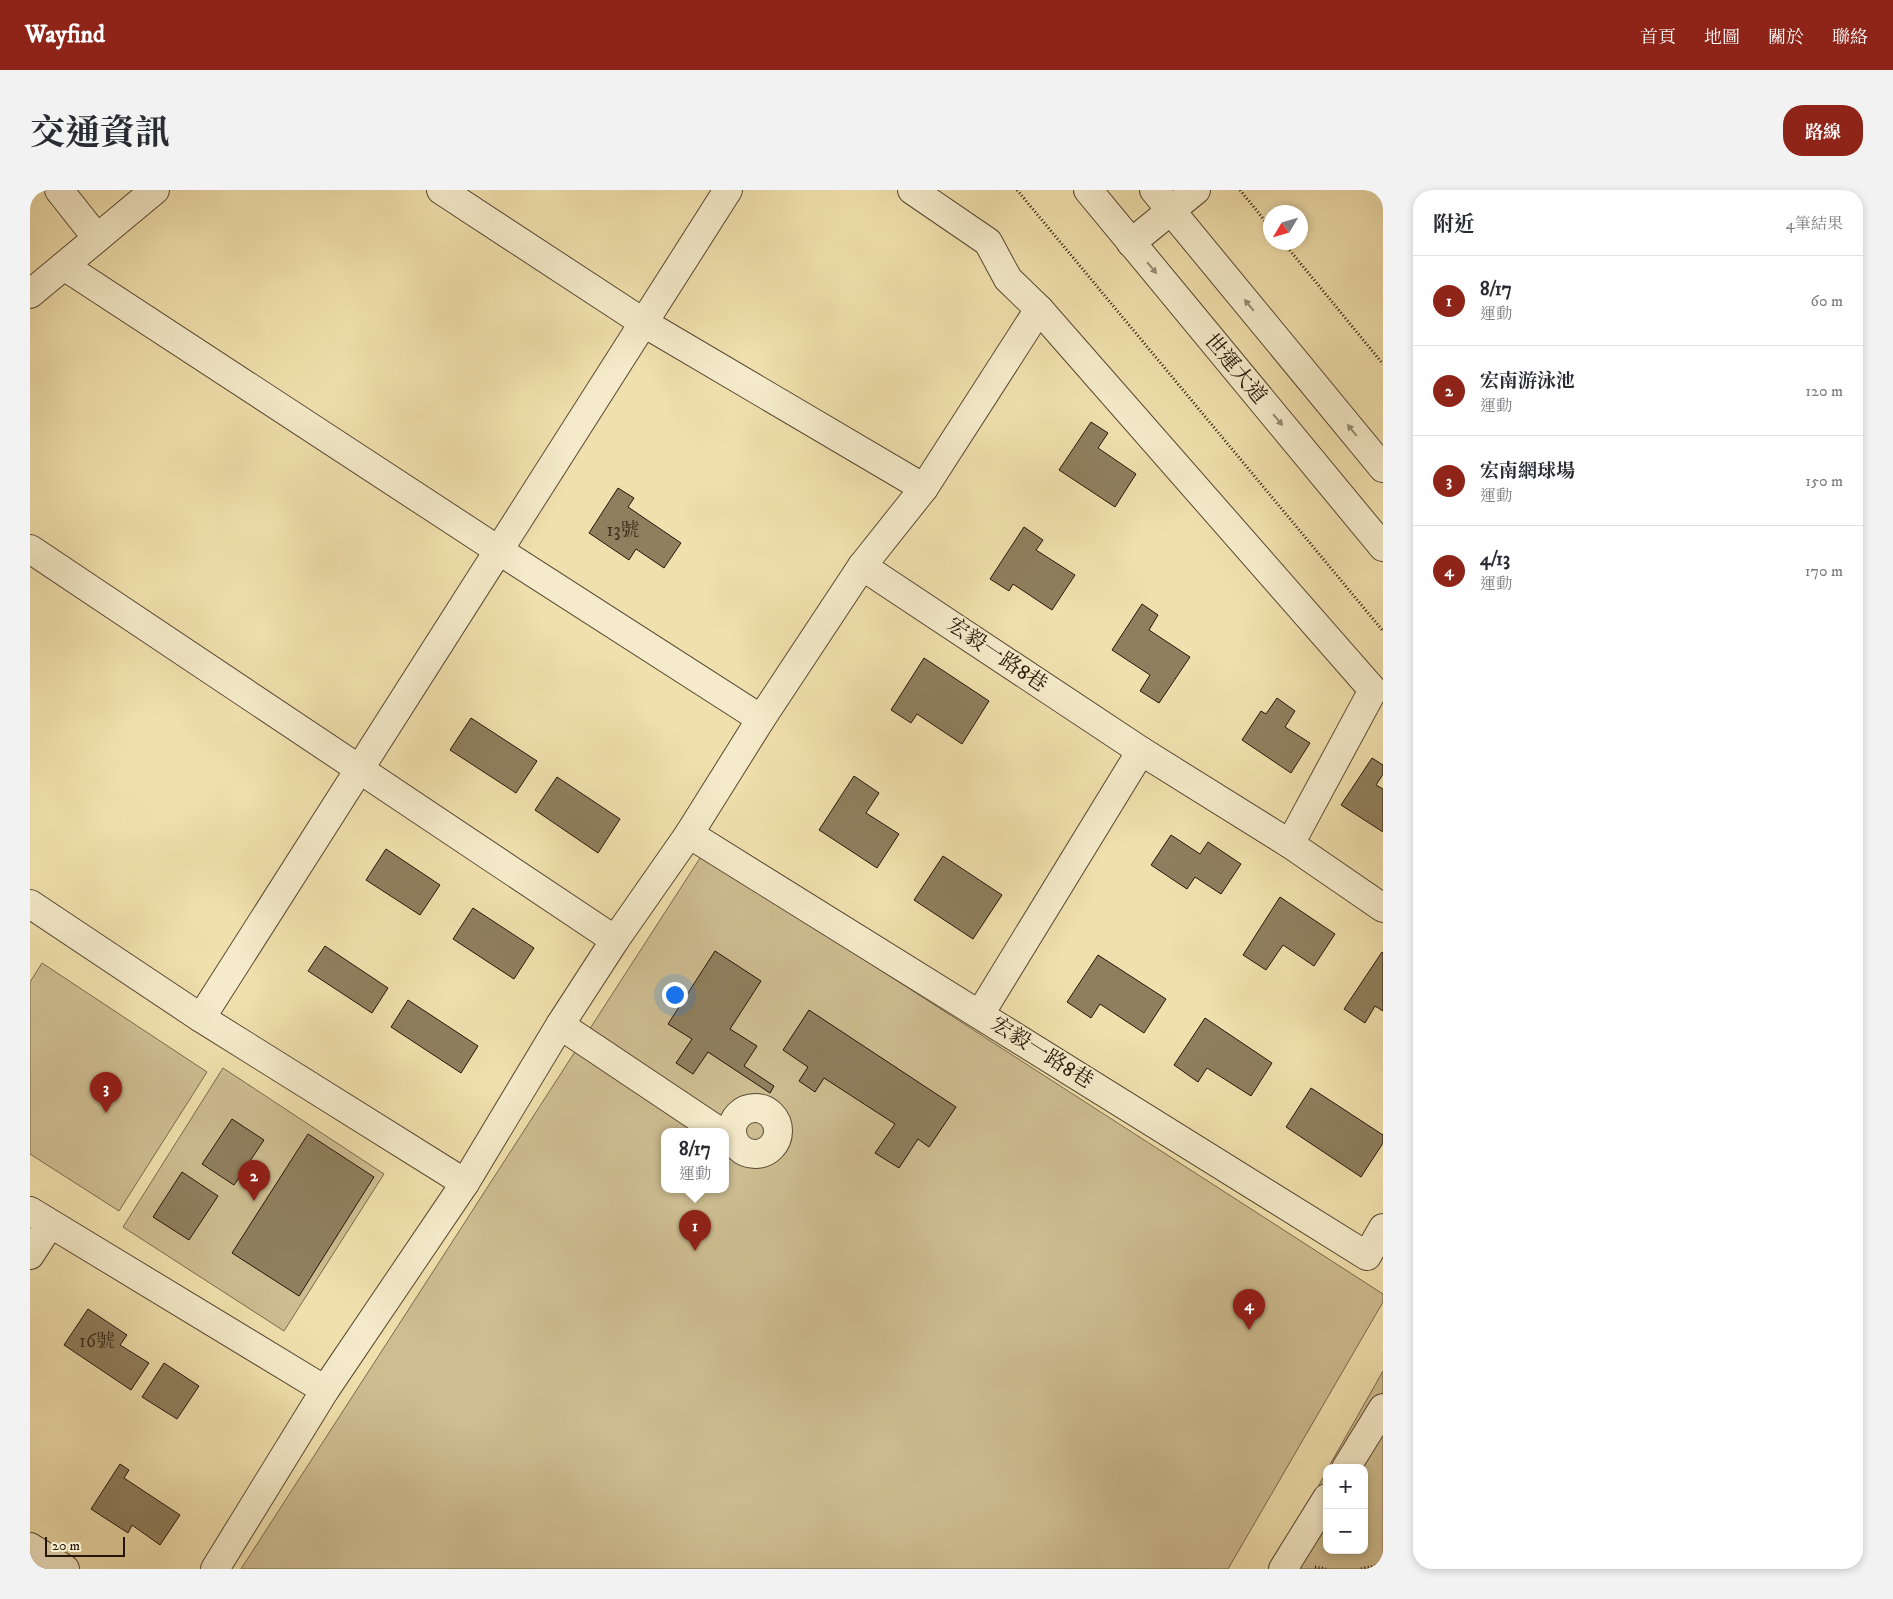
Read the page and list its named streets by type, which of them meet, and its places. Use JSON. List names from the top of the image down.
{
  "streets": {
    "street": ["世運大道", "宏毅一路8巷"]
  },
  "house_numbers": ["13號", "16號"],
  "scale_bar": "20 m",
  "north": "bottom left",
  "page": {
    "header": "Wayfind",
    "nav": [
      "首頁",
      "地圖",
      "關於",
      "聯絡"
    ],
    "title": "交通資訊",
    "buttons": "路線",
    "heading": ["附近", "4筆結果"],
    "list": [
      {
        "mark": "1",
        "name": "8/17",
        "note": "運動",
        "value": "60 m"
      },
      {
        "mark": "2",
        "name": "宏南游泳池",
        "note": "運動",
        "value": "120 m"
      },
      {
        "mark": "3",
        "name": "宏南網球場",
        "note": "運動",
        "value": "150 m"
      },
      {
        "mark": "4",
        "name": "4/13",
        "note": "運動",
        "value": "170 m"
      }
    ],
    "pins": [
      "3",
      "2",
      "1",
      "4"
    ],
    "popup": ["8/17", "運動"],
    "map_buttons": ["+", "−"],
    "scale": "20 m"
  }
}
